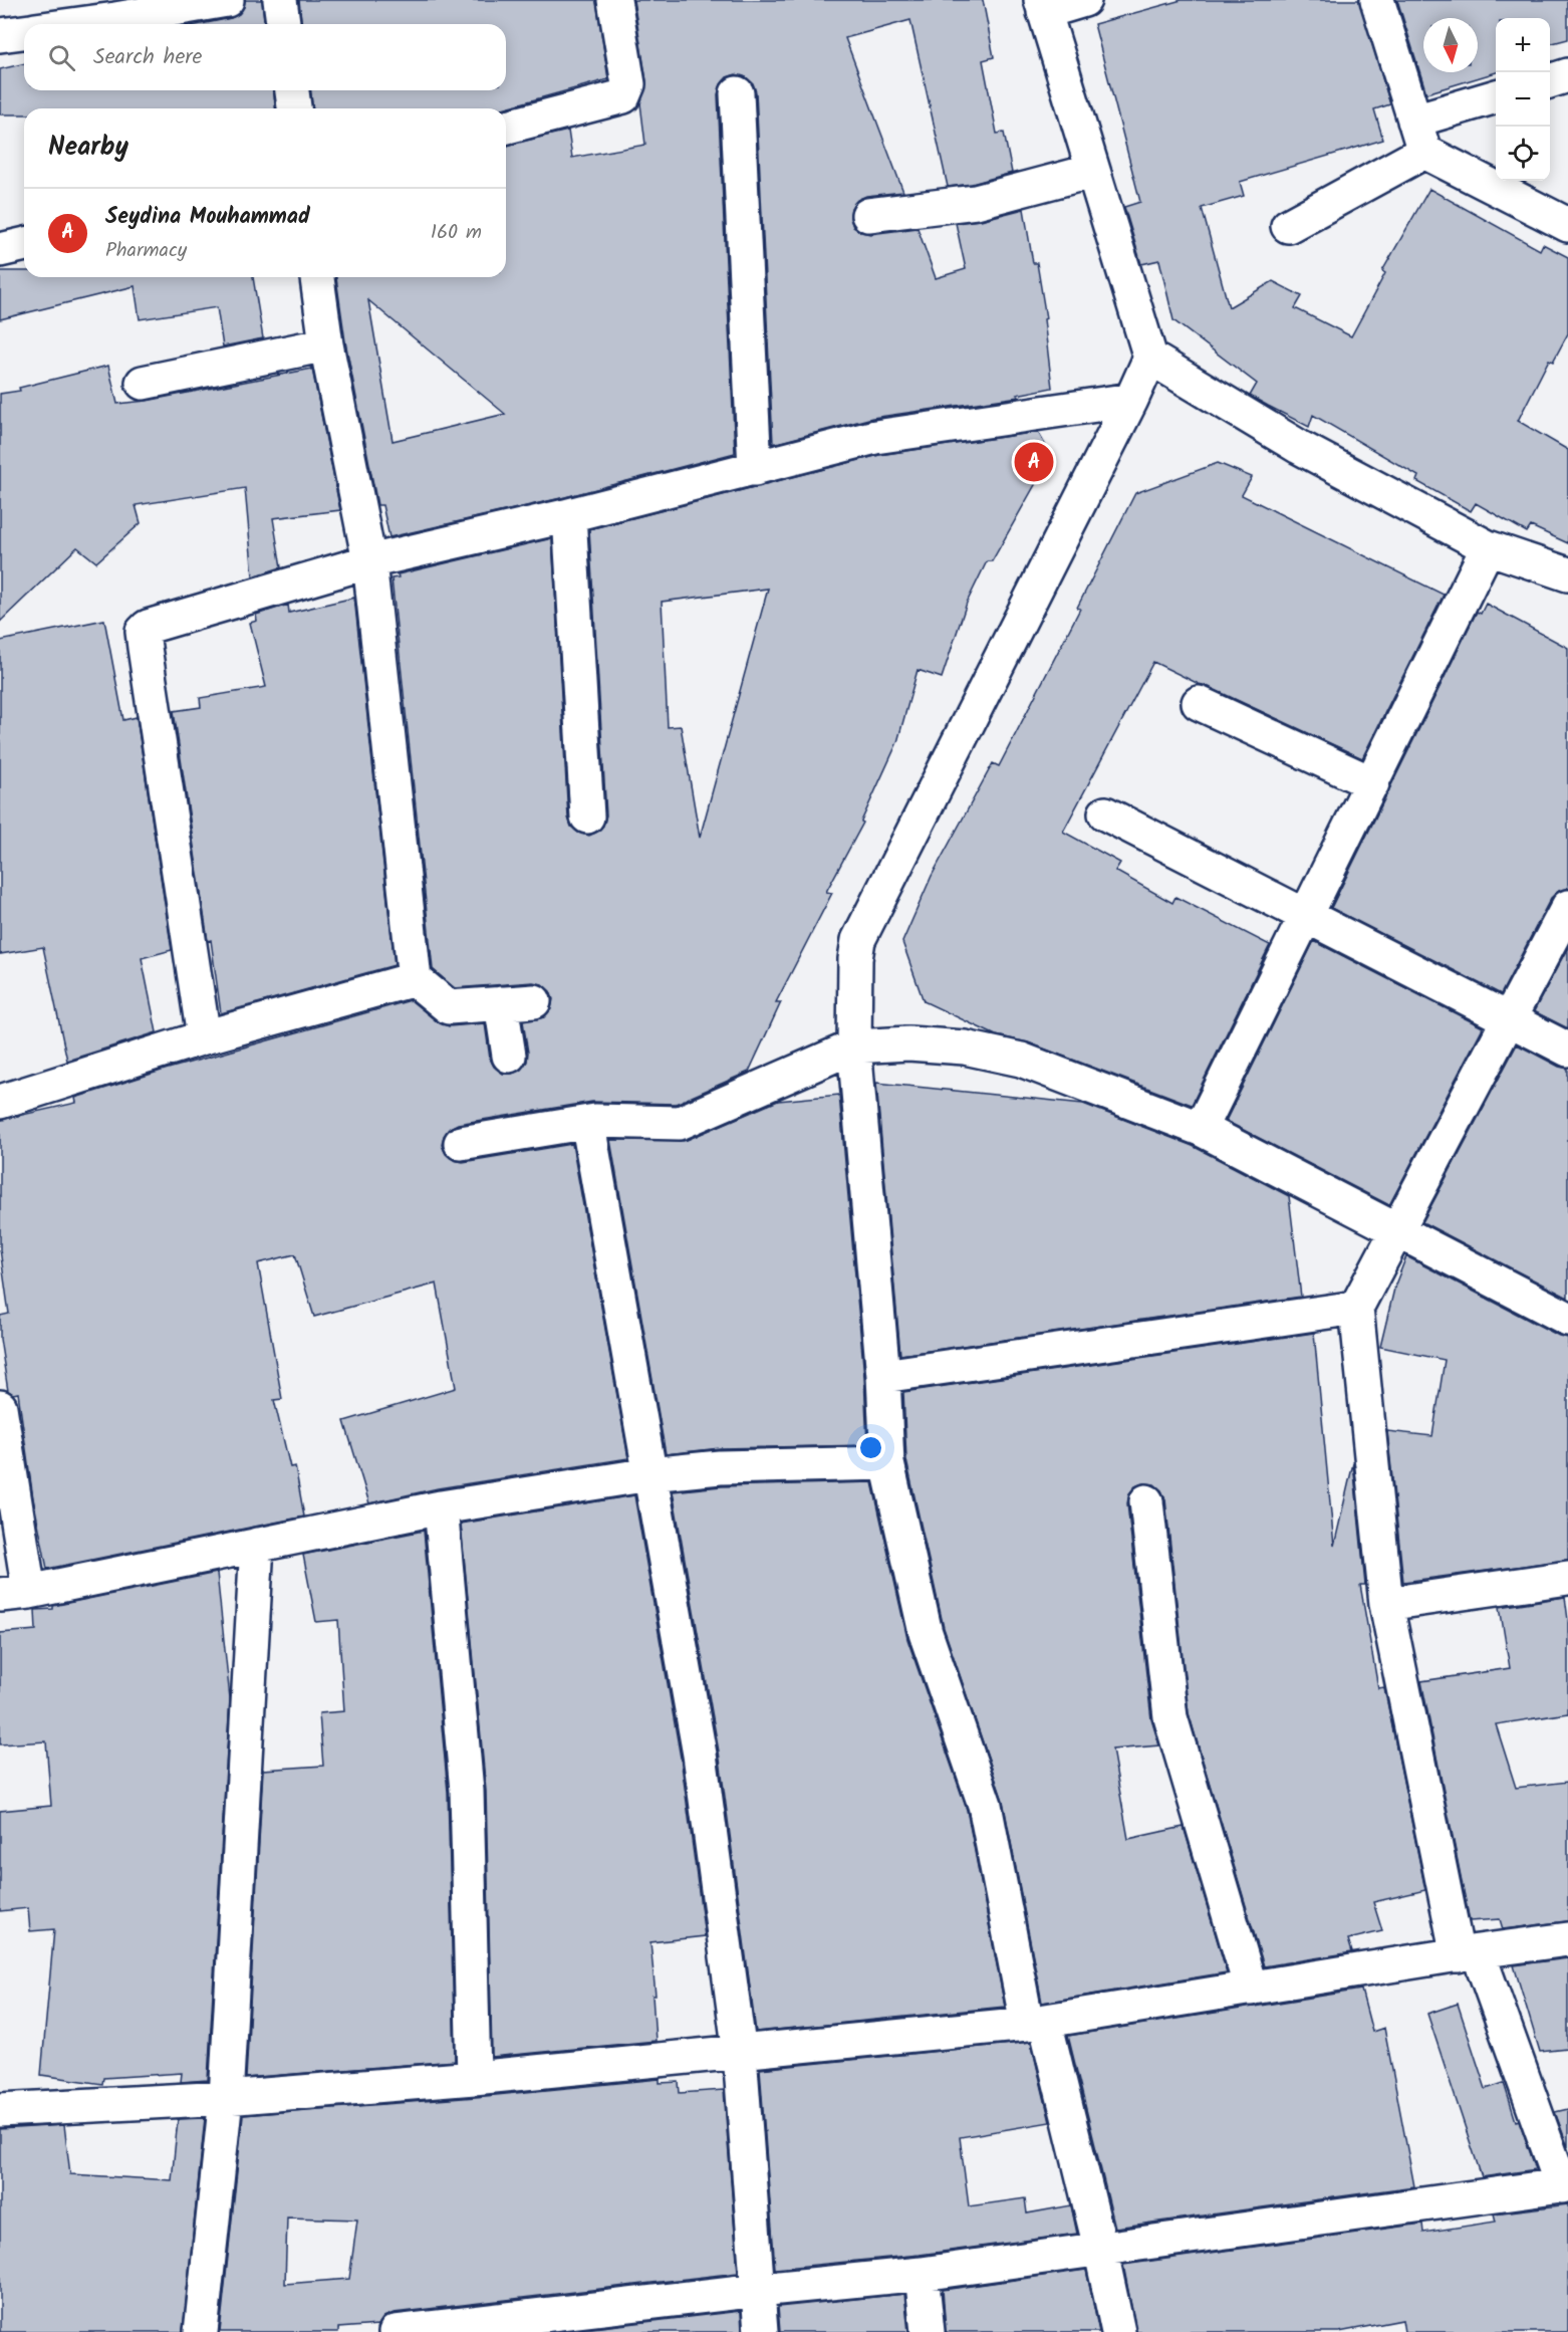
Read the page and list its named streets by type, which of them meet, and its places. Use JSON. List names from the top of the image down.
{
  "north": "bottom",
  "page": {
    "map_buttons": ["+", "−"],
    "search": "Search here",
    "heading": "Nearby",
    "list": [
      {
        "mark": "A",
        "name": "Seydina Mouhammad",
        "note": "Pharmacy",
        "value": "160 m"
      }
    ],
    "pins": "A"
  }
}
